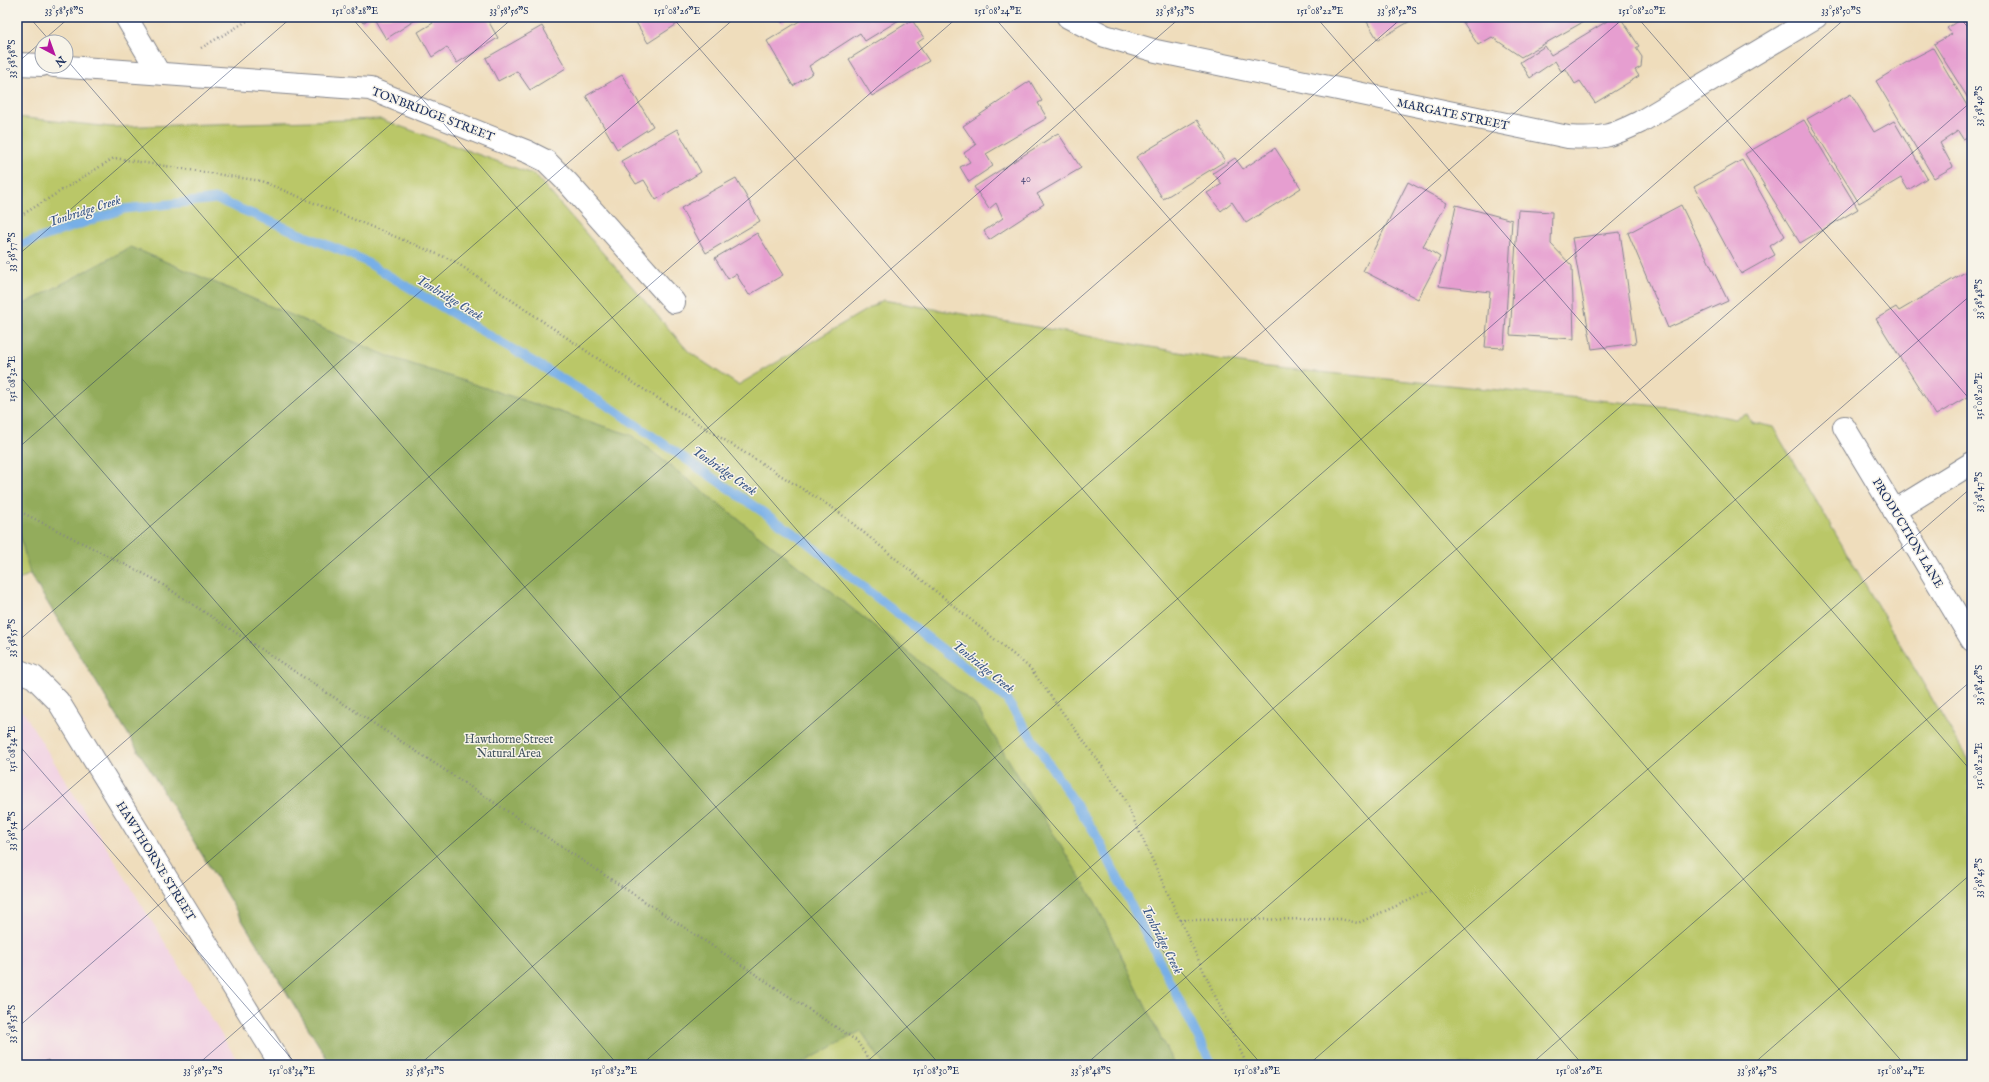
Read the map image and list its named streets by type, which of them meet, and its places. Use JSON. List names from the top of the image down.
{
  "streets": {
    "street": [
      "TONBRIDGE STREET",
      "MARGATE STREET",
      "PRODUCTION LANE",
      "HAWTHORNE STREET"
    ]
  },
  "water": ["Tonbridge Creek"],
  "parks": ["Hawthorne Street Natural Area"],
  "house_numbers": ["40"],
  "north": "bottom right",
  "coordinates": [
    "33°58'58\"S",
    "151°08'28\"E",
    "33°58'56\"S",
    "151°08'26\"E",
    "151°08'24\"E",
    "33°58'53\"S",
    "151°08'22\"E",
    "33°58'52\"S",
    "151°08'20\"E",
    "33°58'50\"S",
    "33°58'49\"S",
    "33°58'57\"S",
    "33°58'48\"S",
    "151°08'32\"E",
    "33°58'47\"S",
    "33°58'55\"S",
    "33°58'46\"S",
    "151°08'34\"E",
    "33°58'54\"S",
    "33°58'45\"S",
    "33°58'51\"S",
    "151°08'30\"E"
  ]
}
